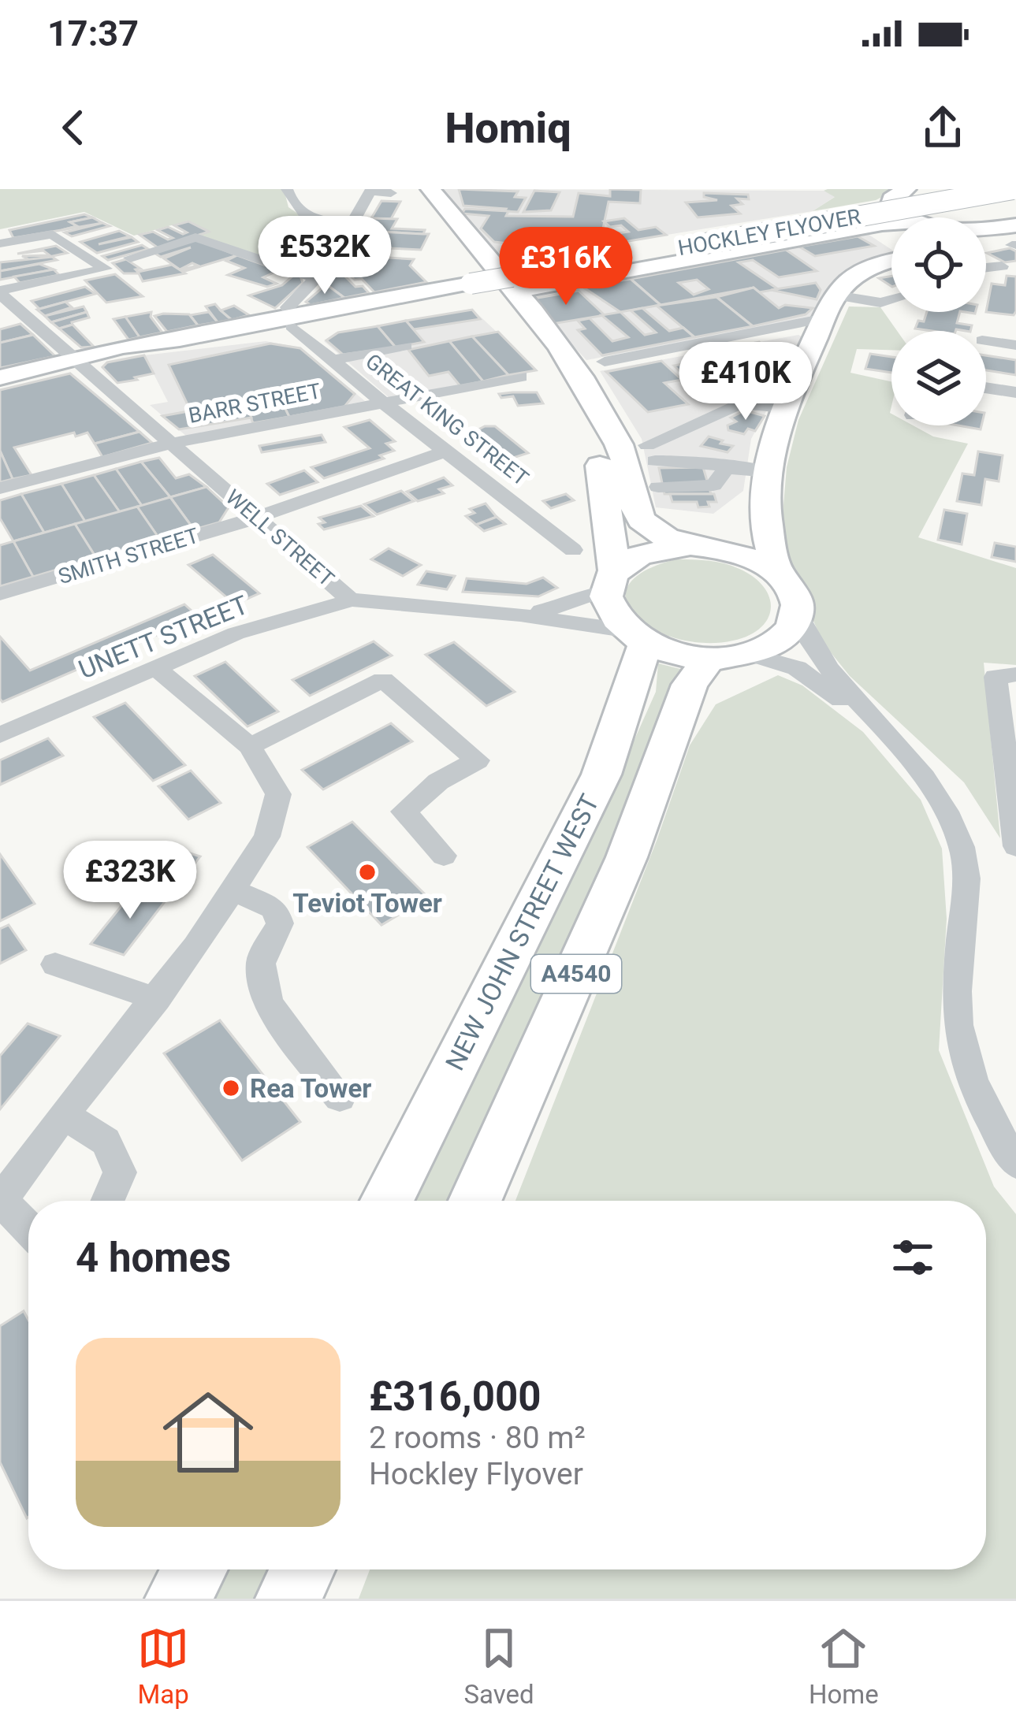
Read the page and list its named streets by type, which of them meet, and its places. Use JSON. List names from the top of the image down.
{
  "streets": {
    "highway": ["NEW JOHN STREET WEST", "A4540"],
    "main road": ["HOCKLEY FLYOVER"],
    "street": [
      "BARR STREET",
      "GREAT KING STREET",
      "WELL STREET",
      "SMITH STREET",
      "UNETT STREET"
    ]
  },
  "crossings": [
    ["BARR STREET", "GREAT KING STREET"],
    ["BARR STREET", "WELL STREET"],
    ["GREAT KING STREET", "SMITH STREET"],
    ["WELL STREET", "SMITH STREET"],
    ["WELL STREET", "UNETT STREET"],
    ["WELL STREET", "NEW JOHN STREET WEST"],
    ["WELL STREET", "A4540"],
    ["NEW JOHN STREET WEST", "A4540"]
  ],
  "places": ["Teviot Tower", "Rea Tower"],
  "page": {
    "status": "17:37",
    "header": "Homiq",
    "price": [
      "£532K",
      "£316K",
      "£410K",
      "£323K"
    ],
    "heading": "4 homes",
    "list": [
      {
        "name": "£316,000",
        "note": "2 rooms · 80 m² · Hockley Flyover"
      }
    ],
    "tabs": ["Map", "Saved", "Home"]
  }
}
